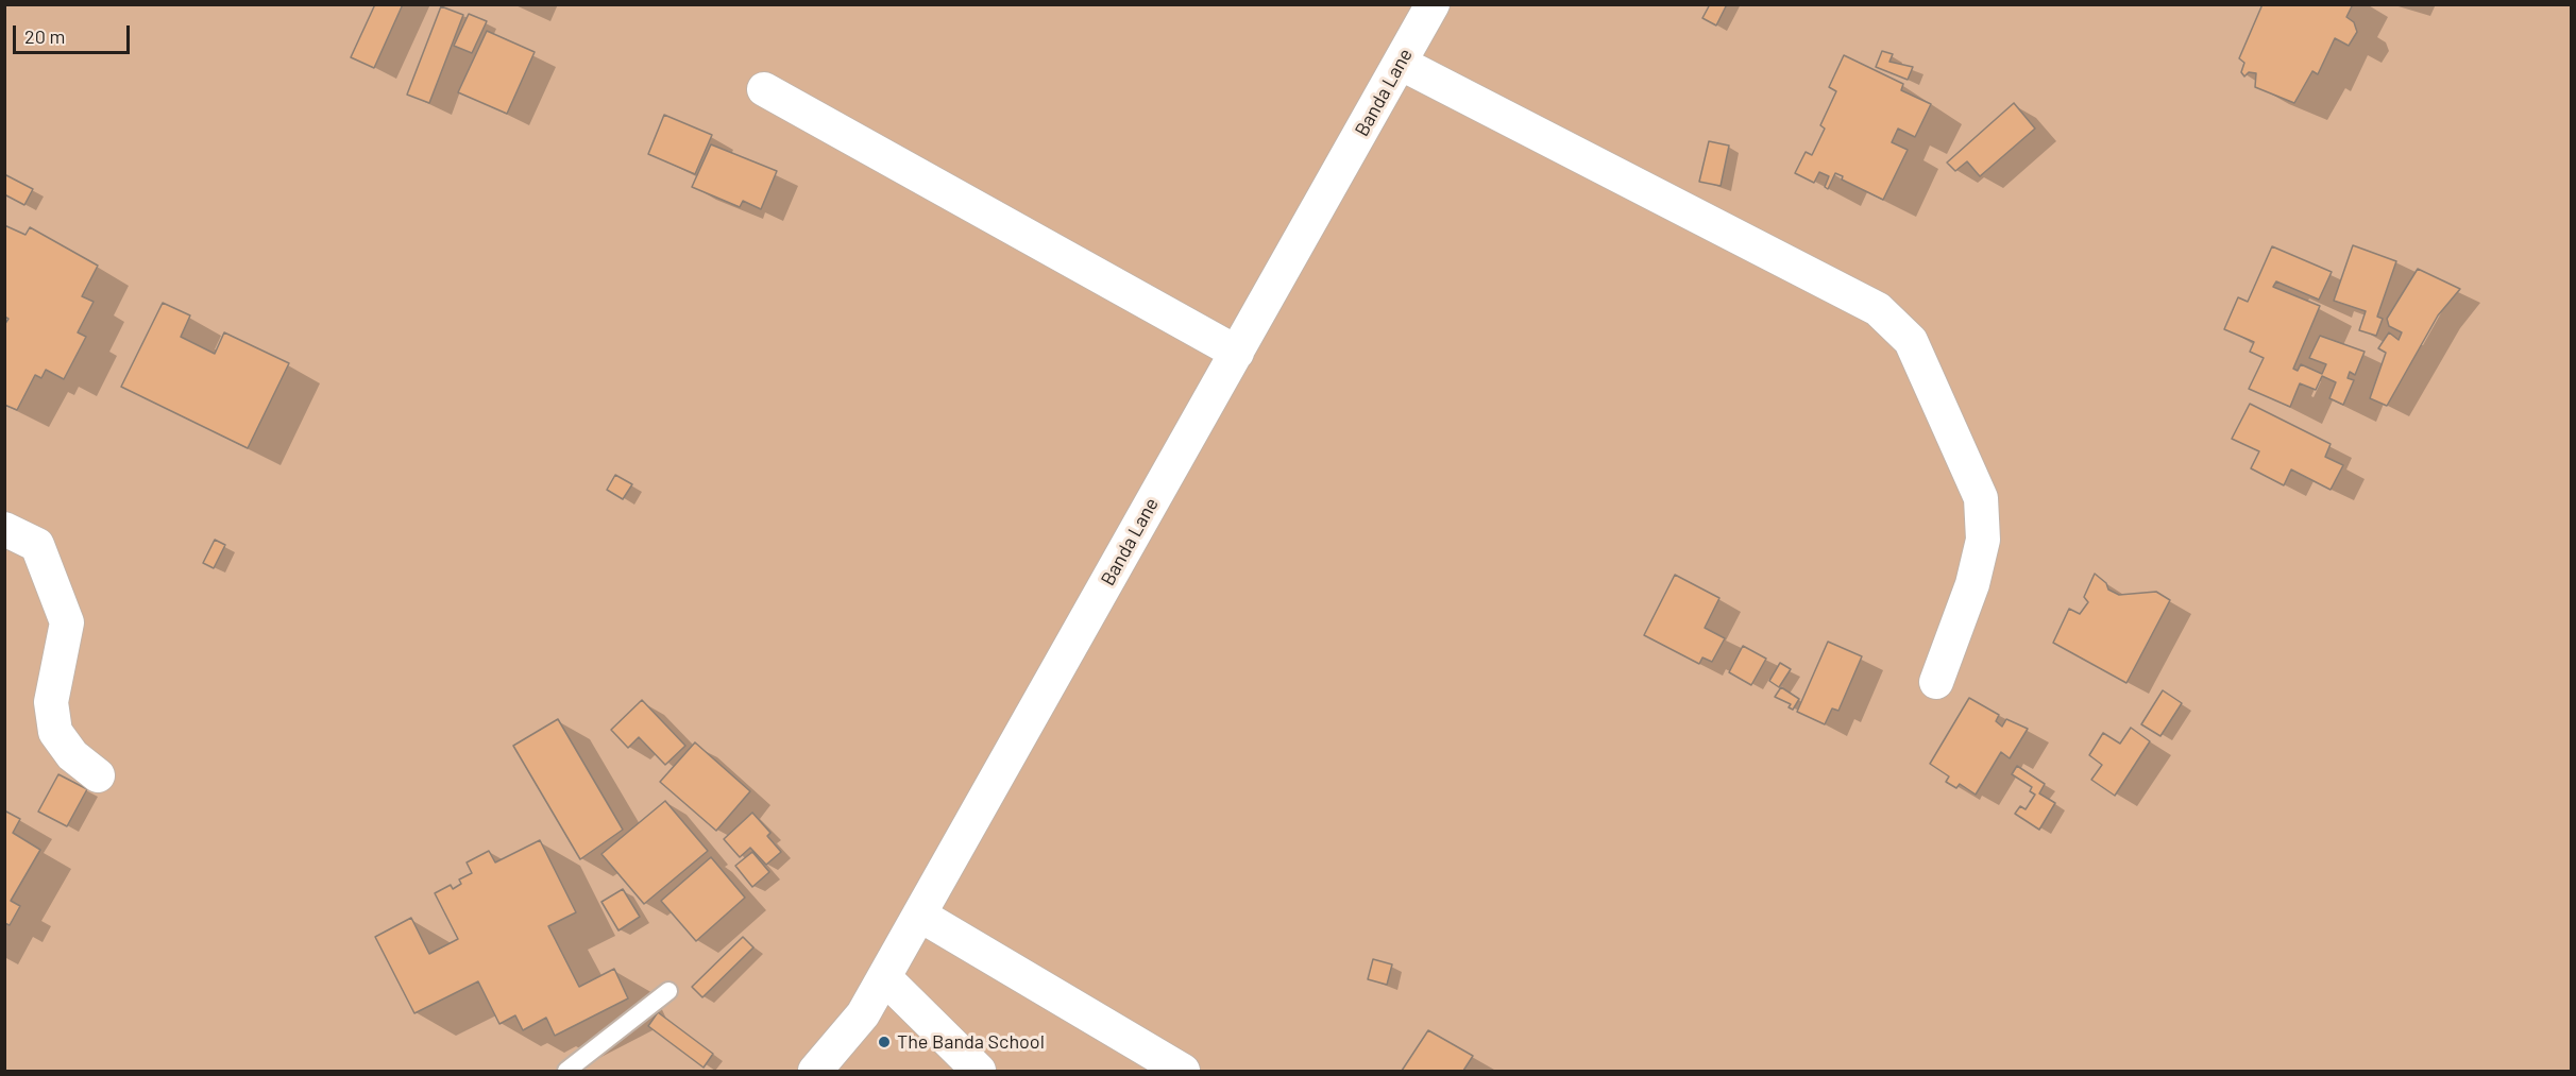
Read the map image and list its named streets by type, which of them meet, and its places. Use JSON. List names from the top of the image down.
{
  "streets": {
    "street": ["Banda Lane"]
  },
  "places": ["The Banda School"],
  "scale_bar": "20 m"
}
